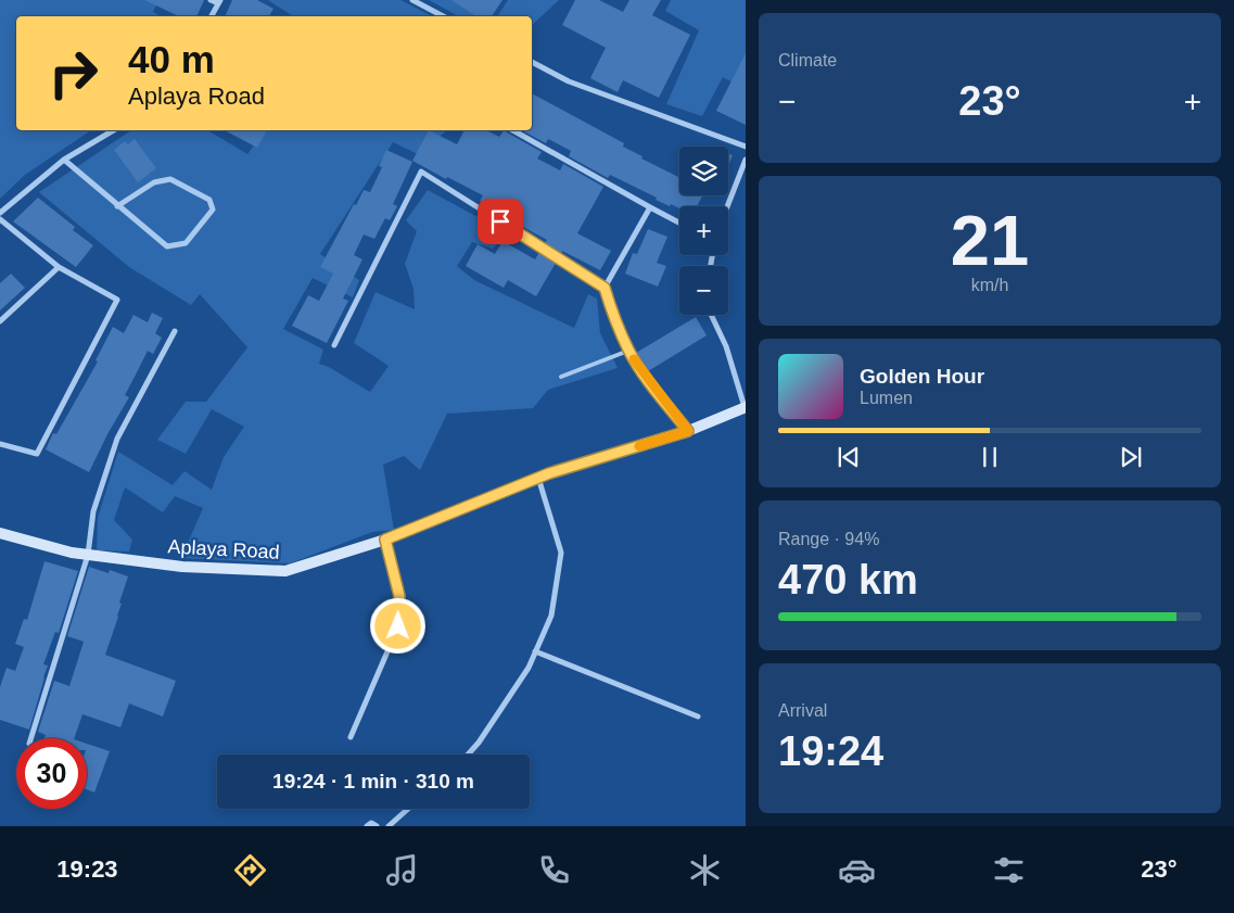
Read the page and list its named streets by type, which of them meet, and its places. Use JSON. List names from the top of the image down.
{
  "streets": {
    "street": ["Aplaya Road"]
  },
  "page": {
    "tile": [
      "Climate",
      ["21", "km/h"],
      ["Range · 94%", "470 km"],
      ["Arrival", "19:24"]
    ],
    "turn": ["40 m", "Aplaya Road"],
    "heat": ["−", "23°", "+"],
    "map_buttons": ["+", "−"],
    "song": ["Golden Hour", "Lumen"],
    "limit": "30",
    "trip": "19:24 · 1 min · 310 m",
    "tabs": ["19:23", "23°"]
  }
}
